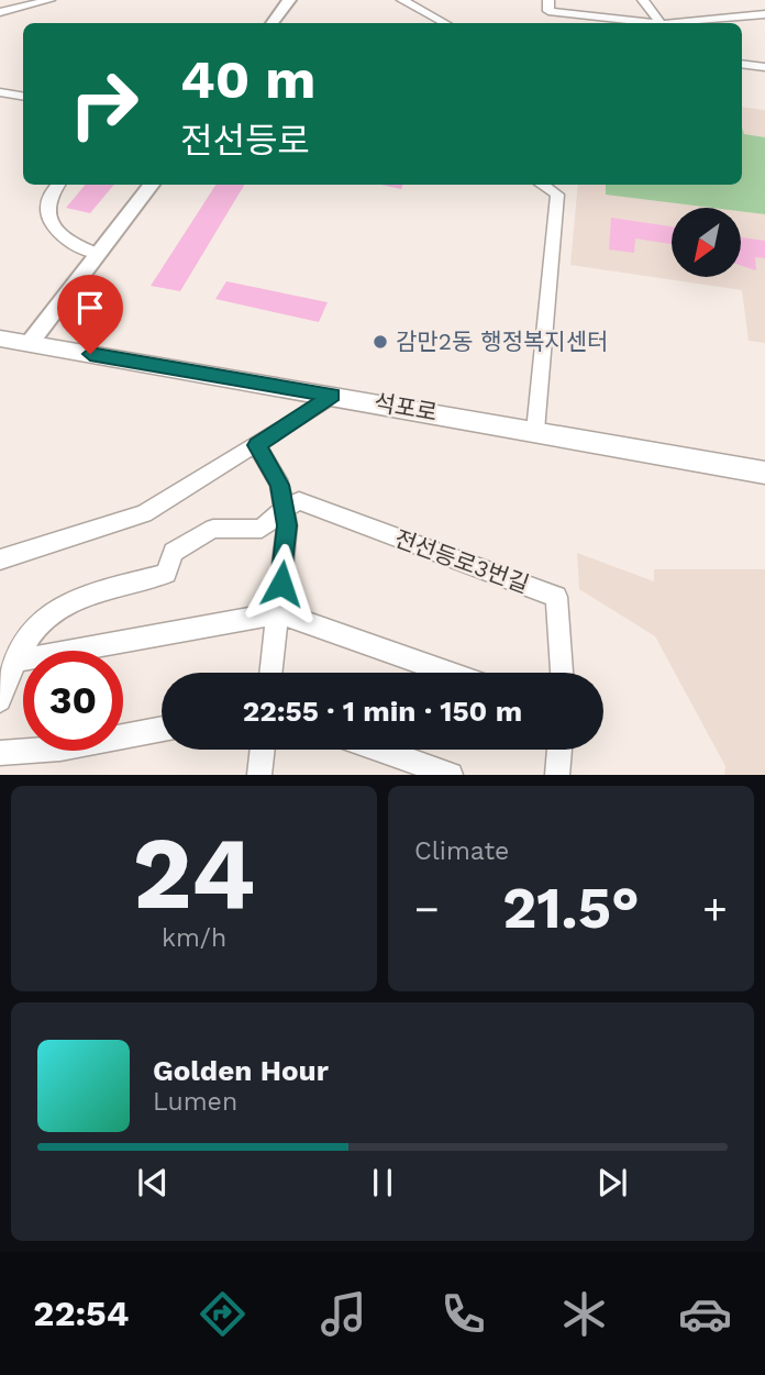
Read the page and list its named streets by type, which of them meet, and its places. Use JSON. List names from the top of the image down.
{
  "streets": {
    "main road": ["석포로"],
    "street": ["전선등로3번길"]
  },
  "places": ["감만2동 행정복지센터"],
  "north": "bottom left",
  "page": {
    "turn": ["40 m", "전선등로"],
    "limit": "30",
    "trip": "22:55 · 1 min · 150 m",
    "tile": [
      ["24", "km/h"],
      "Climate"
    ],
    "heat": ["−", "21.5°", "+"],
    "song": ["Golden Hour", "Lumen"],
    "tabs": "22:54"
  }
}
